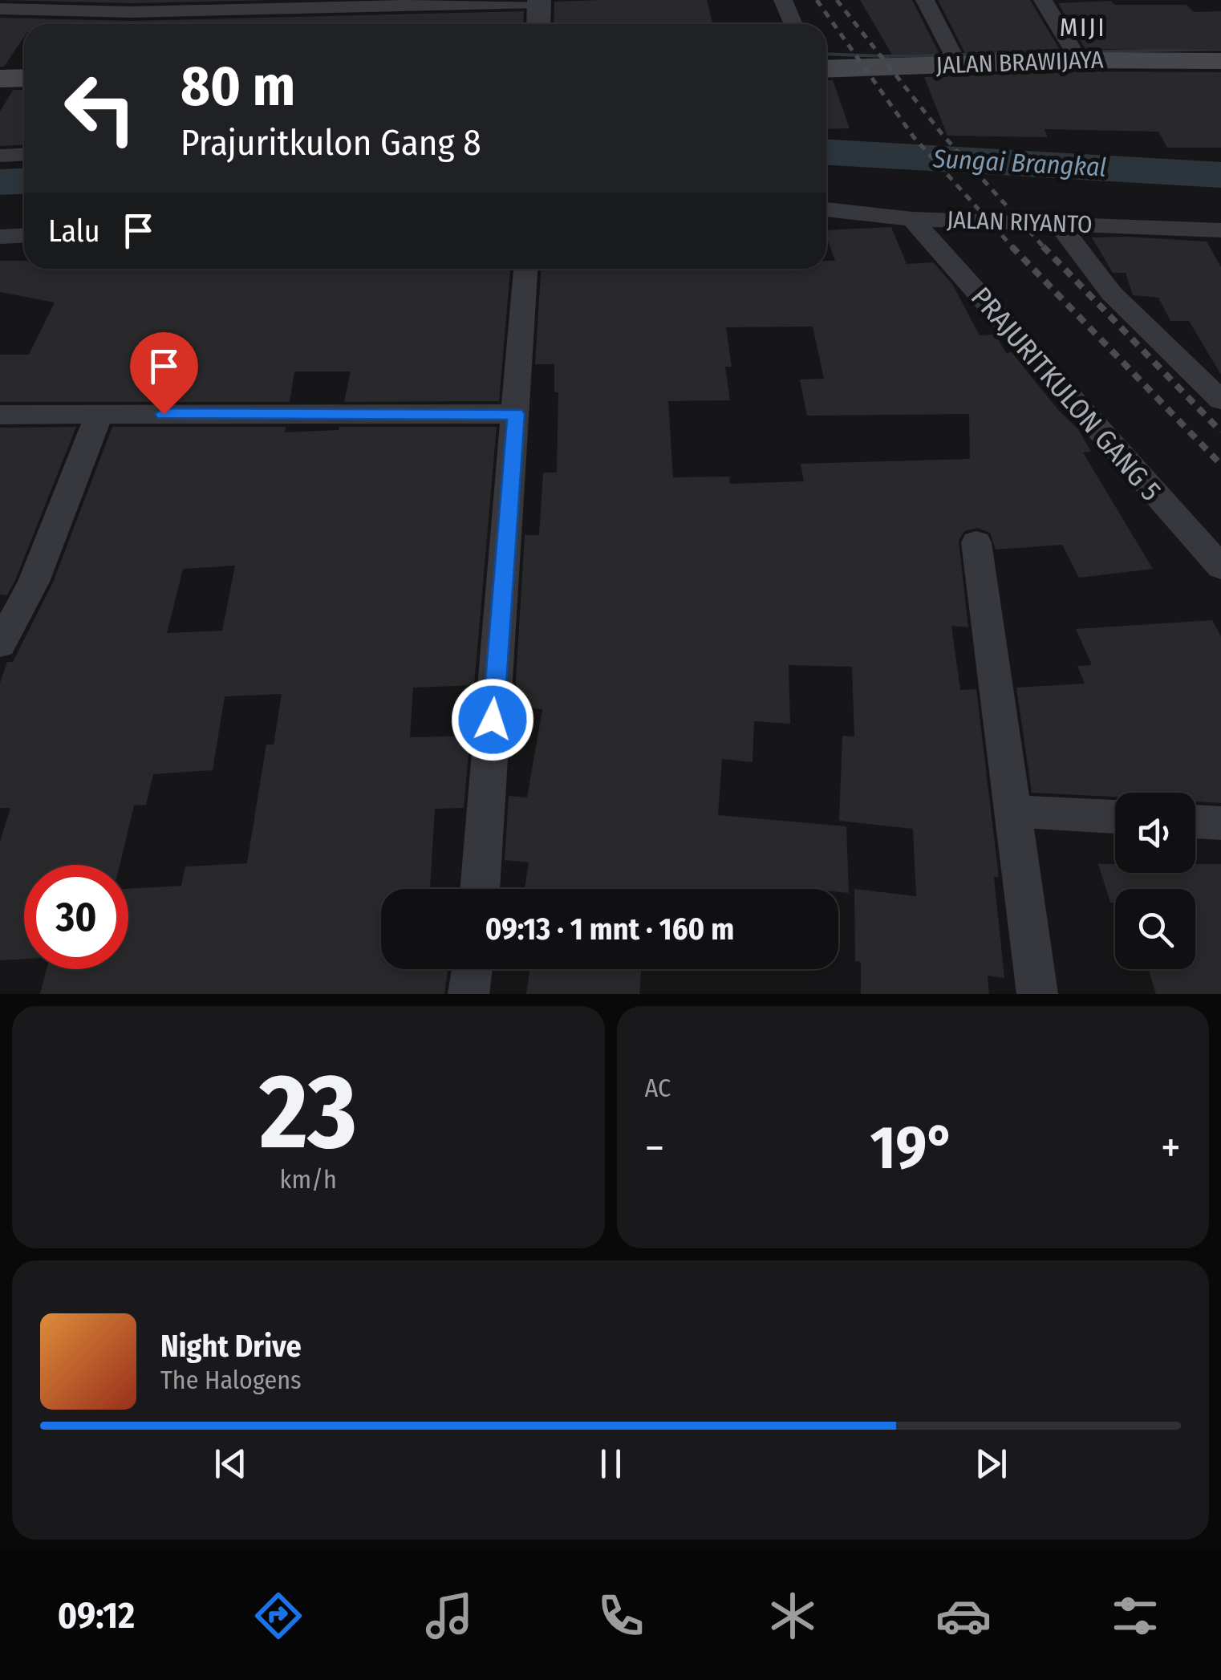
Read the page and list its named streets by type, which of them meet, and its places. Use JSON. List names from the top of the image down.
{
  "streets": {
    "main road": ["JALAN BRAWIJAYA"],
    "street": ["JALAN RIYANTO", "PRAJURITKULON GANG 5"]
  },
  "crossings": [
    ["JALAN RIYANTO", "PRAJURITKULON GANG 5"]
  ],
  "districts": ["MIJI"],
  "water": ["Sungai Brangkal"],
  "page": {
    "turn": ["80 m", "Prajuritkulon Gang 8"],
    "then": "Lalu",
    "limit": "30",
    "trip": "09:13 · 1 mnt · 160 m",
    "tile": [
      ["23", "km/h"],
      "AC"
    ],
    "heat": ["−", "19°", "+"],
    "song": ["Night Drive", "The Halogens"],
    "tabs": "09:12"
  }
}
